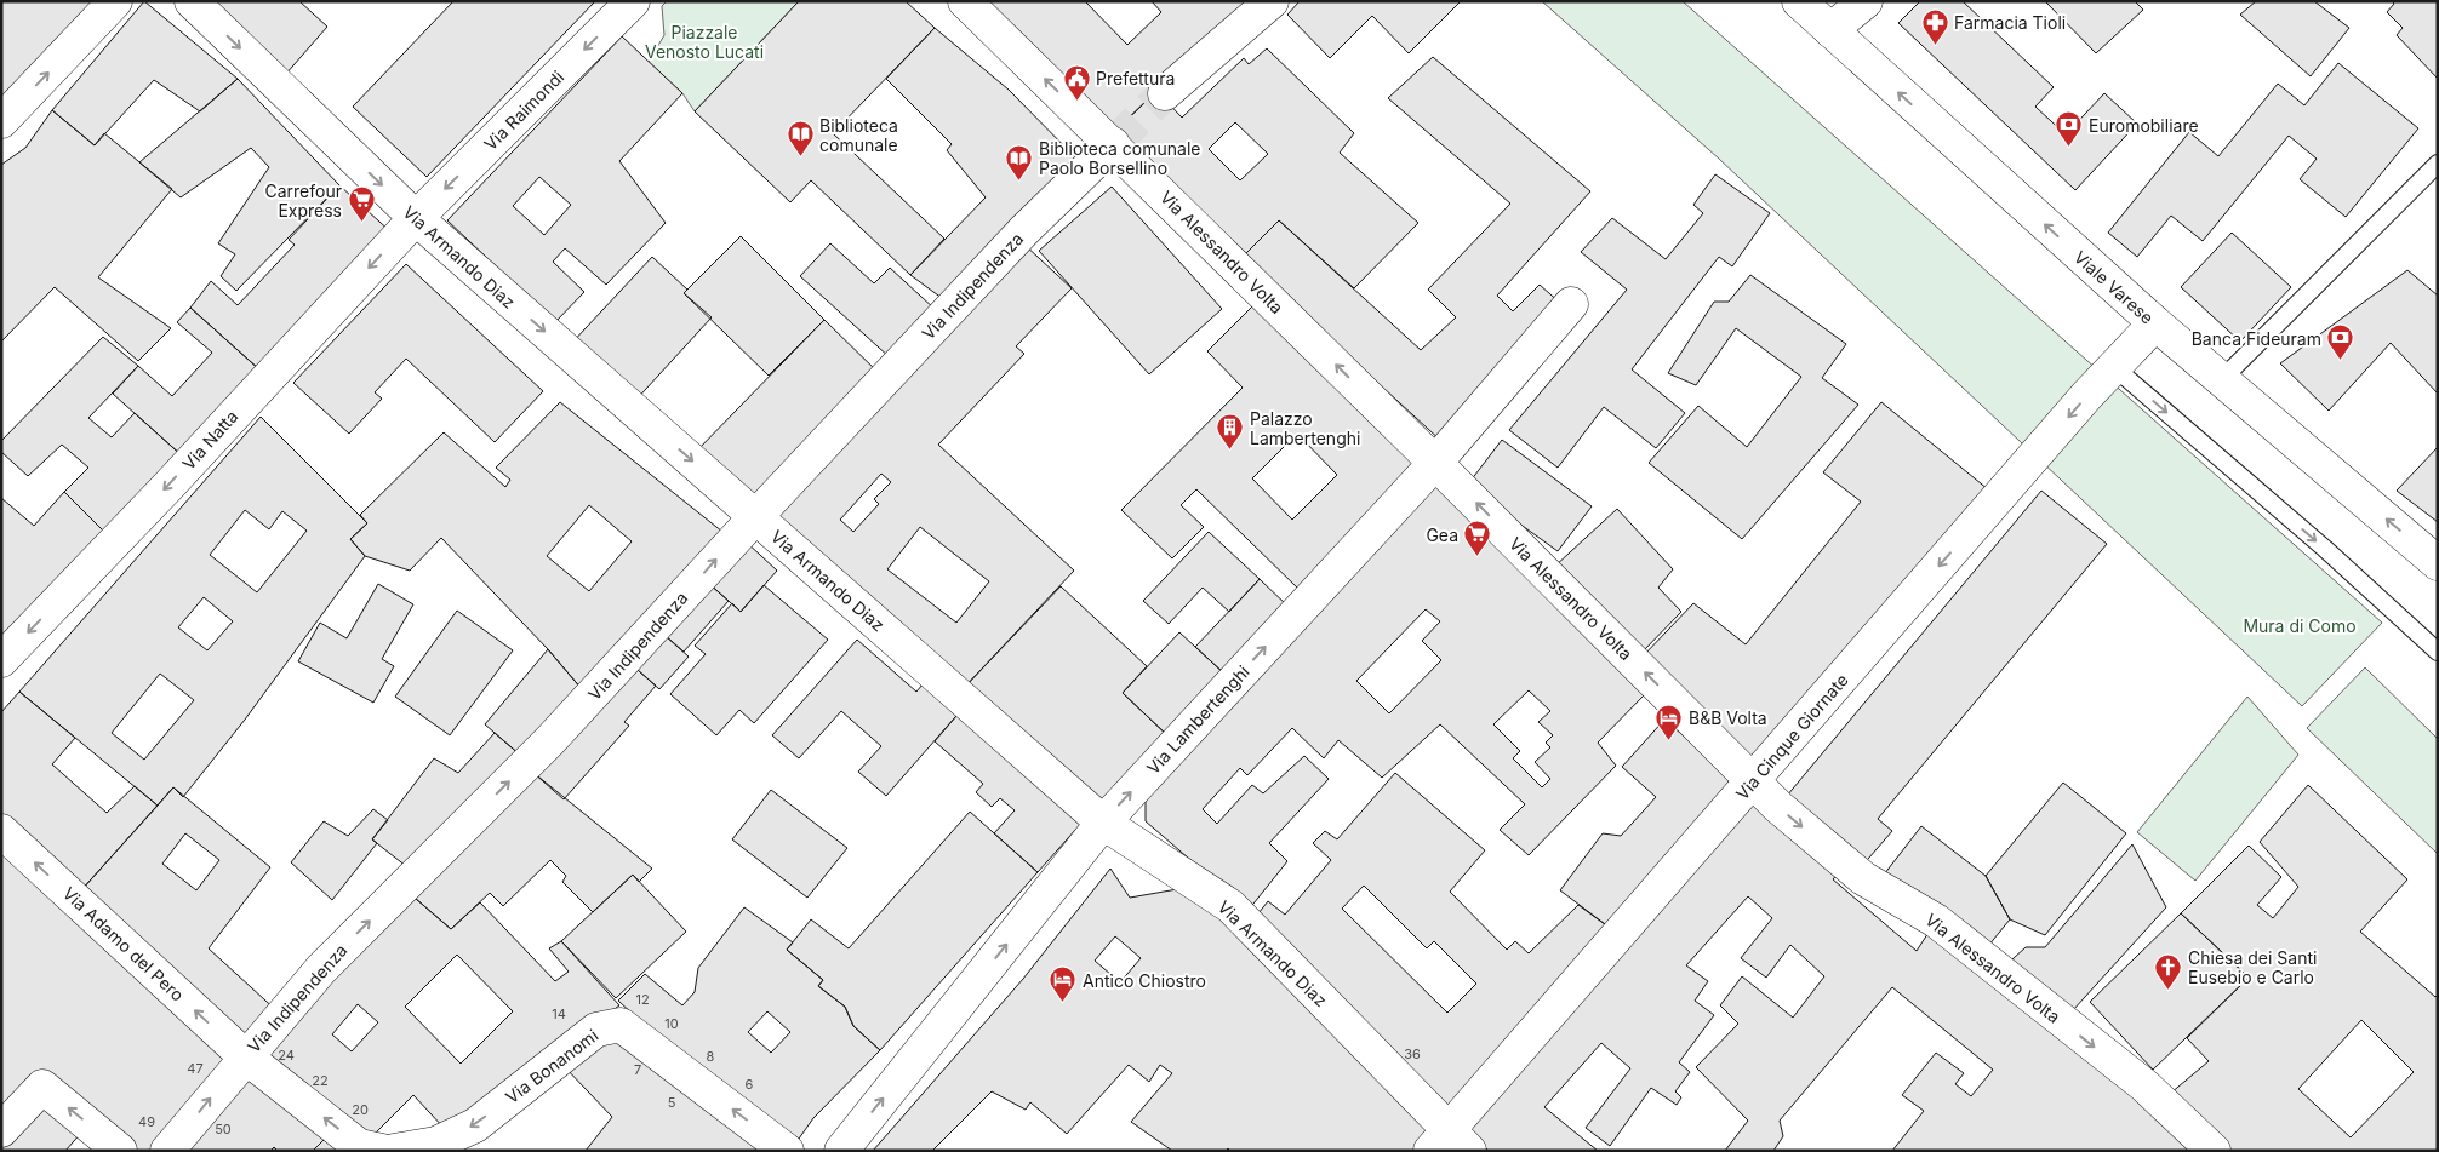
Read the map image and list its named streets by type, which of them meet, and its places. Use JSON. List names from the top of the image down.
{
  "streets": {
    "street": [
      "Via Raimondi",
      "Via Alessandro Volta",
      "Via Armando Diaz",
      "Via Indipendenza",
      "Viale Varese",
      "Via Natta",
      "Via Lambertenghi",
      "Via Cinque Giornate",
      "Via Adamo del Pero",
      "Via Bonanomi"
    ]
  },
  "crossings": [
    ["Via Raimondi", "Via Armando Diaz"],
    ["Via Raimondi", "Via Natta"],
    ["Via Alessandro Volta", "Via Indipendenza"],
    ["Via Alessandro Volta", "Via Lambertenghi"],
    ["Via Alessandro Volta", "Via Cinque Giornate"],
    ["Via Armando Diaz", "Via Indipendenza"],
    ["Via Armando Diaz", "Via Natta"],
    ["Via Armando Diaz", "Via Lambertenghi"],
    ["Via Armando Diaz", "Via Cinque Giornate"],
    ["Via Indipendenza", "Via Adamo del Pero"],
    ["Viale Varese", "Via Cinque Giornate"]
  ],
  "one_way": [
    "Via Raimondi",
    "Via Armando Diaz",
    "Via Indipendenza",
    "Viale Varese",
    "Via Natta",
    "Via Lambertenghi",
    "Via Cinque Giornate",
    "Via Adamo del Pero",
    "Via Bonanomi"
  ],
  "parks": ["Piazzale Venosto Lucati", "Mura di Como"],
  "places": {
    "pharmacy": ["Farmacia Tioli"],
    "public building": ["Prefettura"],
    "bank": ["Euromobiliare", "Banca Fideuram"],
    "library": ["Biblioteca comunale", "Biblioteca comunale Paolo Borsellino"],
    "supermarket": ["Carrefour Express", "Gea"],
    "building": ["Palazzo Lambertenghi"],
    "hotel": ["B&B Volta", "Antico Chiostro"],
    "church": ["Chiesa dei Santi Eusebio e Carlo"]
  },
  "house_numbers": [
    "12",
    "14",
    "10",
    "36",
    "24",
    "8",
    "47",
    "7",
    "22",
    "6",
    "5",
    "20",
    "49",
    "50"
  ]
}
